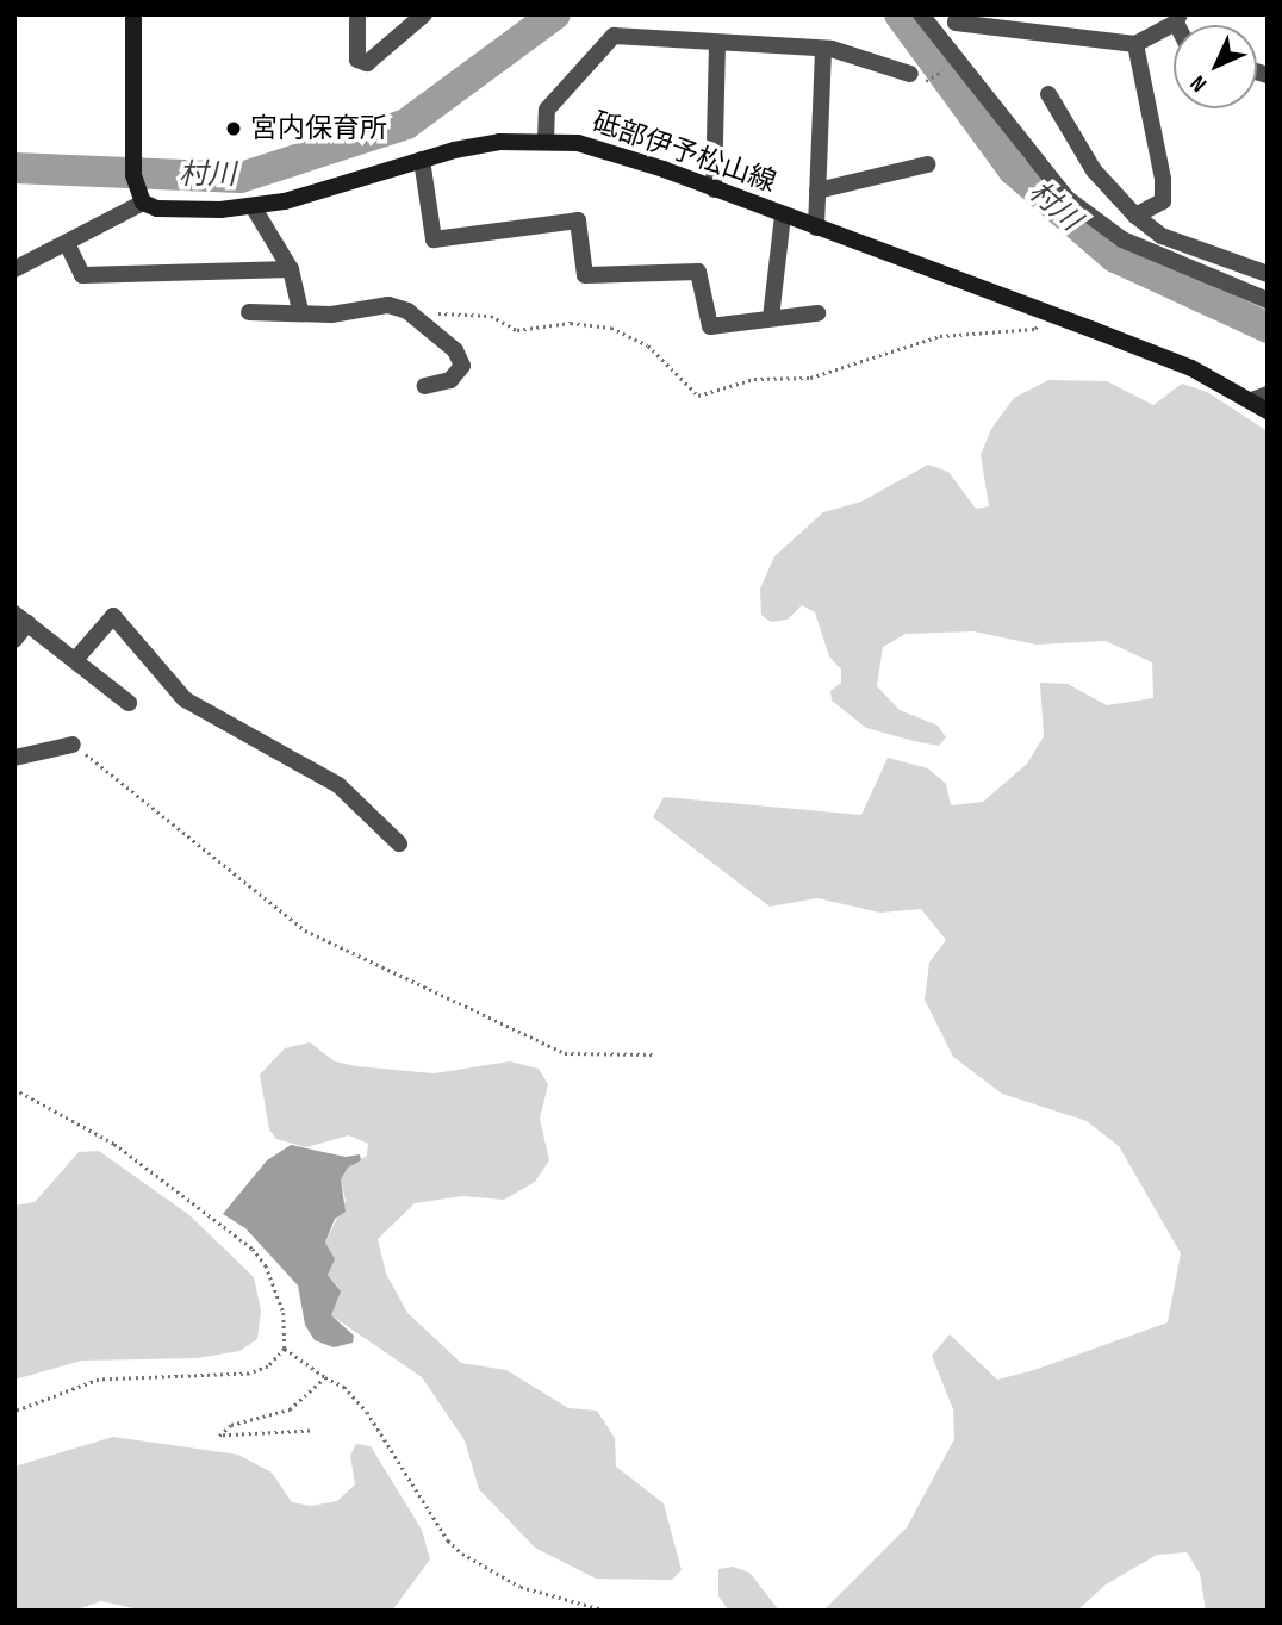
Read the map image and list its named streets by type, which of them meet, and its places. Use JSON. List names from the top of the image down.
{
  "streets": {
    "main road": ["砥部伊予松山線"]
  },
  "water": ["村川"],
  "places": ["宮内保育所"],
  "north": "bottom left"
}
